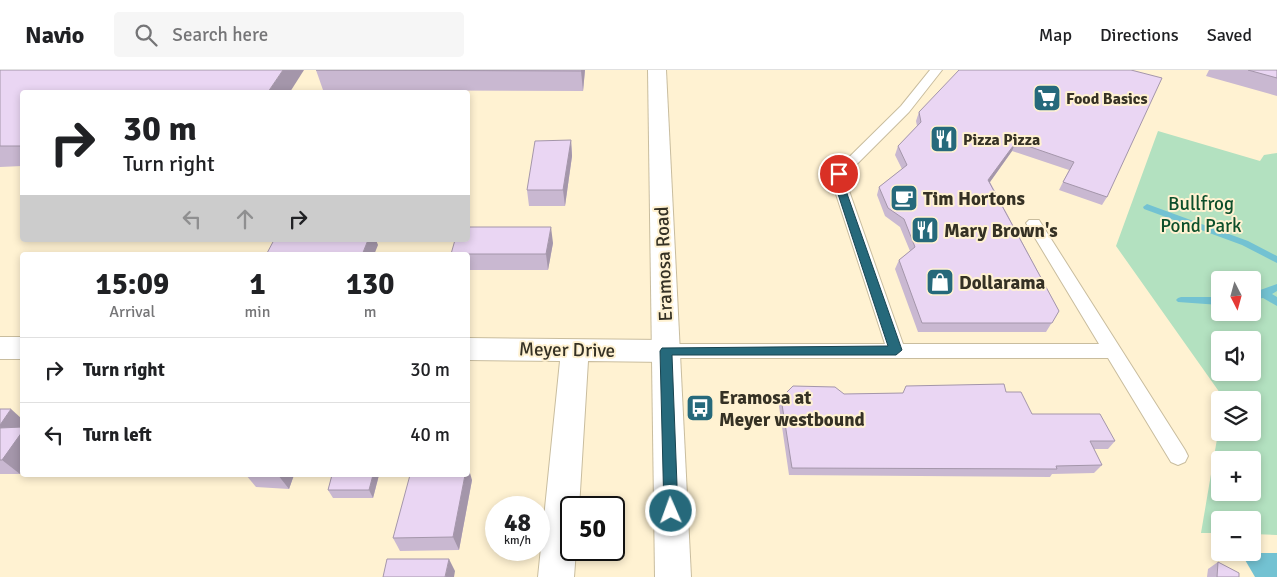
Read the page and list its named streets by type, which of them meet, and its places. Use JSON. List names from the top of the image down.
{
  "streets": {
    "main road": ["Eramosa Road", "Meyer Drive"]
  },
  "crossings": [
    ["Eramosa Road", "Meyer Drive"]
  ],
  "parks": ["Bullfrog Pond Park"],
  "places": {
    "supermarket": ["Food Basics"],
    "restaurant": ["Pizza Pizza", "Mary Brown's"],
    "cafe": ["Tim Hortons"],
    "shop": ["Dollarama"],
    "bus stop": ["Eramosa at Meyer westbound"]
  },
  "north": "bottom",
  "page": {
    "header": "Navio",
    "search": "Search here",
    "nav": ["Map", "Directions", "Saved"],
    "turn": ["30 m", "Turn right"],
    "eta": [
      "15:09",
      "Arrival",
      "1",
      "min",
      "130",
      "m"
    ],
    "map_buttons": ["+", "−"],
    "list": [
      {
        "name": "Turn right",
        "value": "30 m"
      },
      {
        "name": "Turn left",
        "value": "40 m"
      }
    ],
    "speed": "48 km/h",
    "limit": "50"
  }
}
